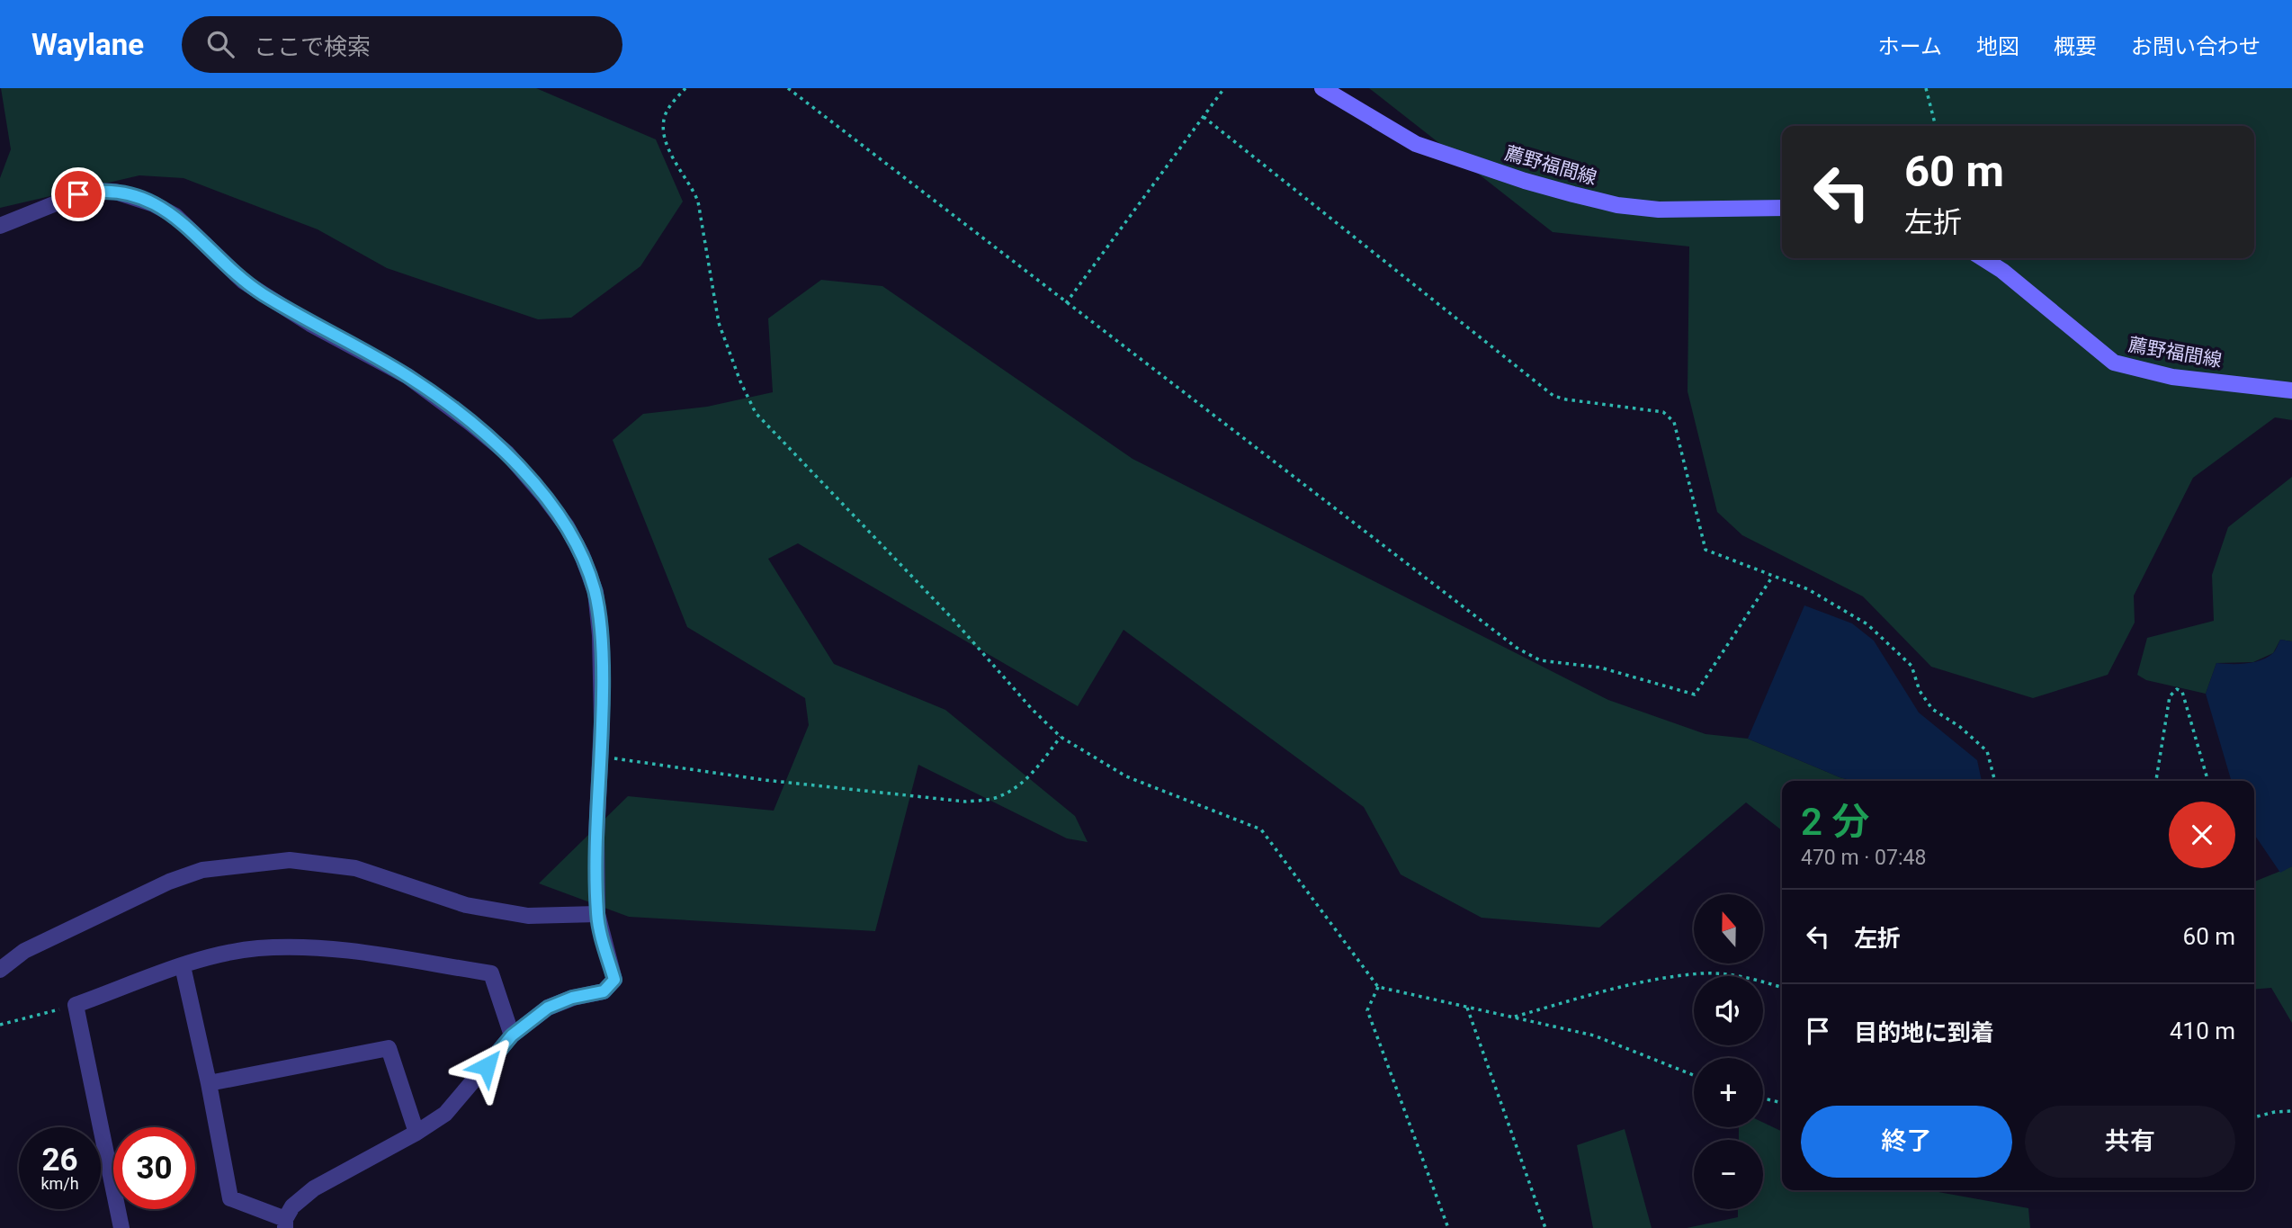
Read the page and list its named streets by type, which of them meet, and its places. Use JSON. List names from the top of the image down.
{
  "streets": {
    "main road": ["薦野福間線"]
  },
  "north": "top",
  "page": {
    "header": "Waylane",
    "search": "ここで検索",
    "nav": [
      "ホーム",
      "地図",
      "概要",
      "お問い合わせ"
    ],
    "turn": ["60 m", "左折"],
    "heading": ["2 分", "470 m · 07:48"],
    "list": [
      {
        "name": "左折",
        "value": "60 m"
      },
      {
        "name": "目的地に到着",
        "value": "410 m"
      }
    ],
    "map_buttons": ["+", "−"],
    "buttons": ["終了", "共有"],
    "speed": "26 km/h",
    "limit": "30"
  }
}
